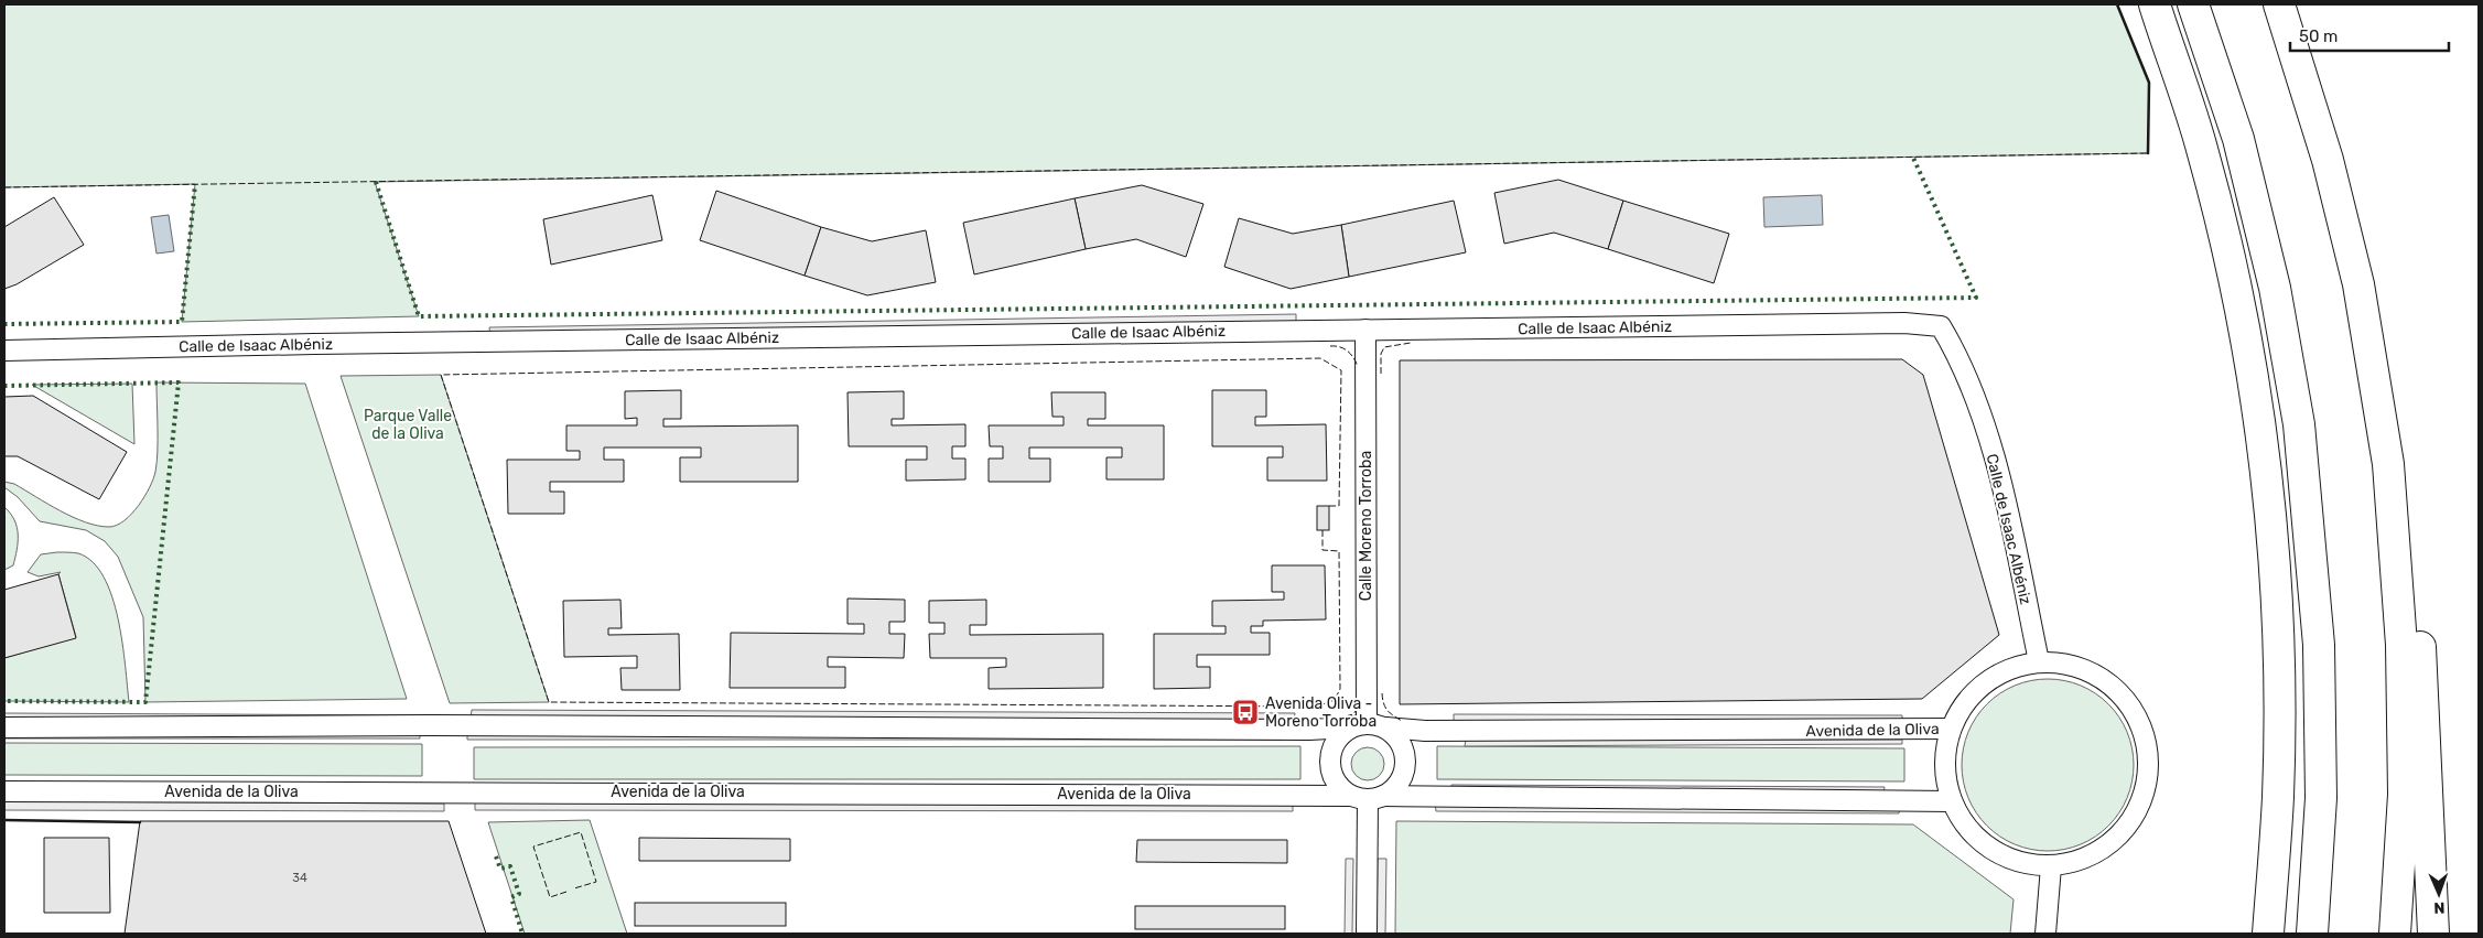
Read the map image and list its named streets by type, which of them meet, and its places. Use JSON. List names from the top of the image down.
{
  "streets": {
    "street": ["Calle de Isaac Albéniz", "Calle Moreno Torroba", "Avenida de la Oliva"]
  },
  "crossings": [
    ["Calle de Isaac Albéniz", "Calle Moreno Torroba"],
    ["Calle de Isaac Albéniz", "Avenida de la Oliva"],
    ["Calle Moreno Torroba", "Avenida de la Oliva"]
  ],
  "parks": ["Parque Valle de la Oliva"],
  "places": {
    "bus stop": ["Avenida Oliva - Moreno Torroba"]
  },
  "house_numbers": ["34"],
  "scale_bar": "50 m",
  "north": "bottom"
}
